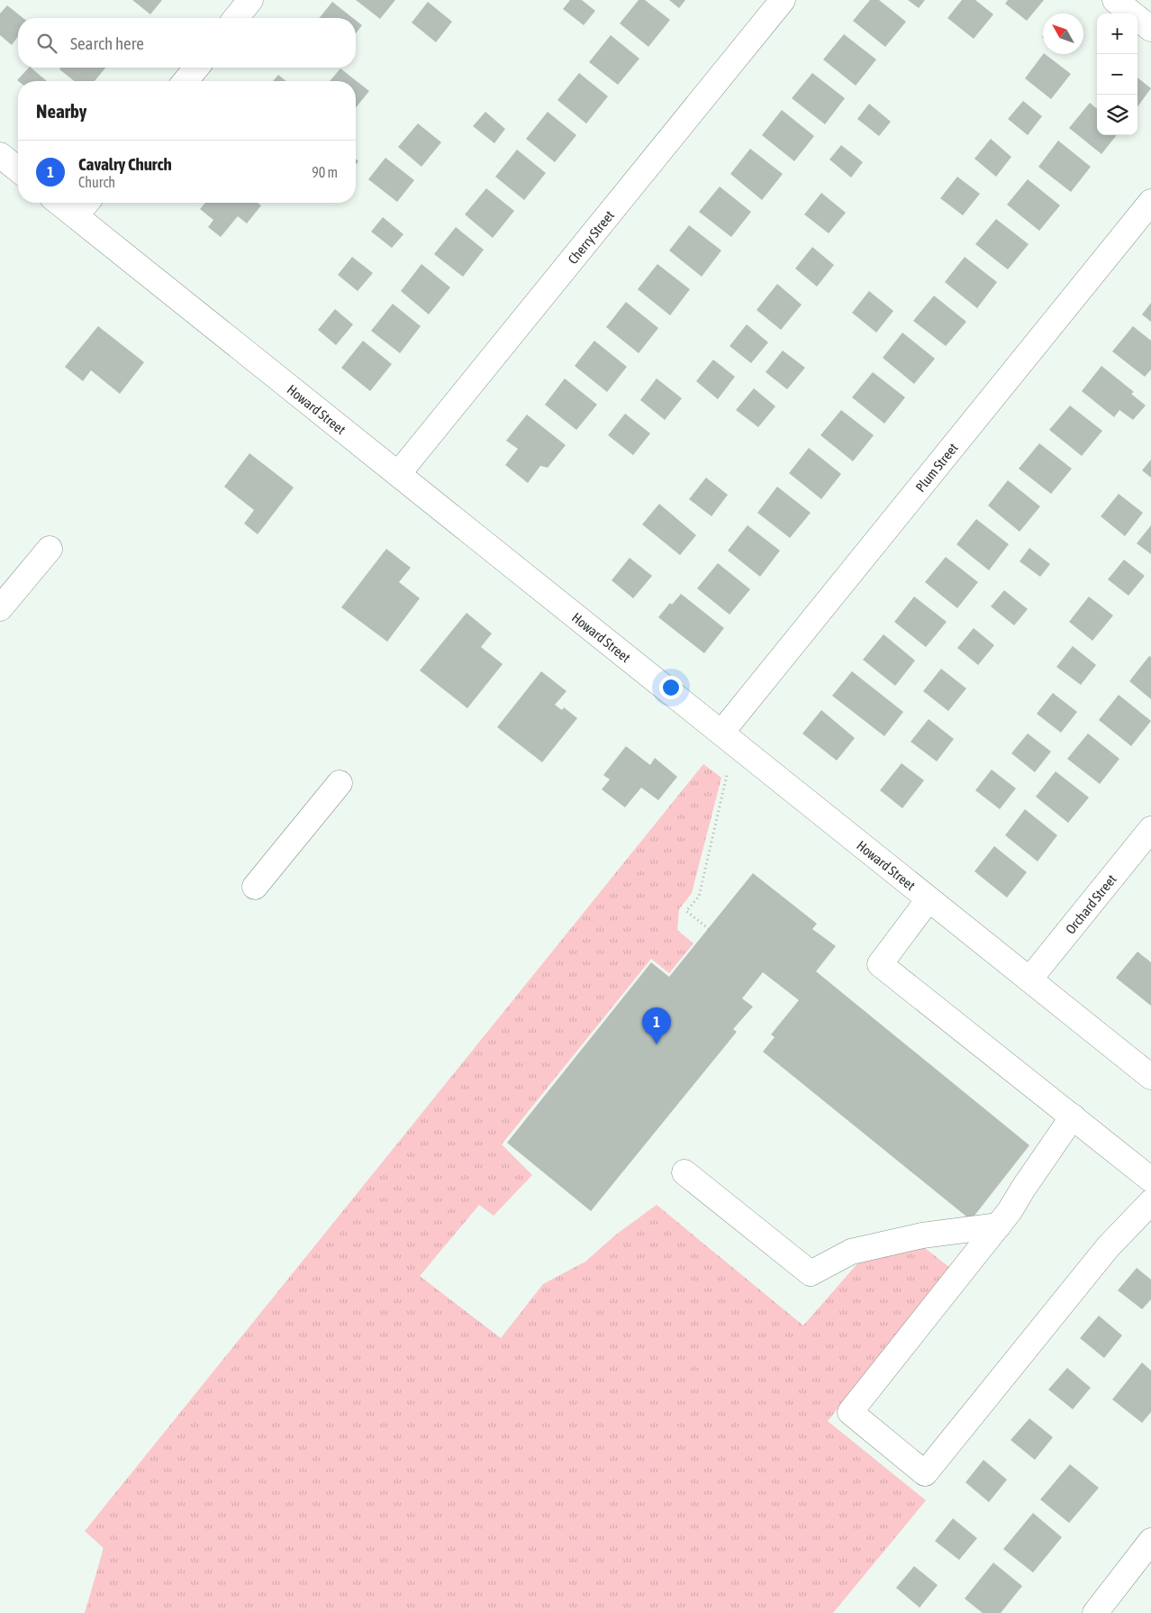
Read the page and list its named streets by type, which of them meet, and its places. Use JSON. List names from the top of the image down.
{
  "streets": {
    "street": [
      "Cherry Street",
      "Howard Street",
      "Plum Street",
      "Orchard Street"
    ]
  },
  "crossings": [
    ["Cherry Street", "Howard Street"],
    ["Howard Street", "Plum Street"],
    ["Howard Street", "Orchard Street"]
  ],
  "north": "top left",
  "page": {
    "map_buttons": ["+", "−"],
    "search": "Search here",
    "heading": "Nearby",
    "list": [
      {
        "mark": "1",
        "name": "Cavalry Church",
        "note": "Church",
        "value": "90 m"
      }
    ],
    "pins": "1"
  }
}
